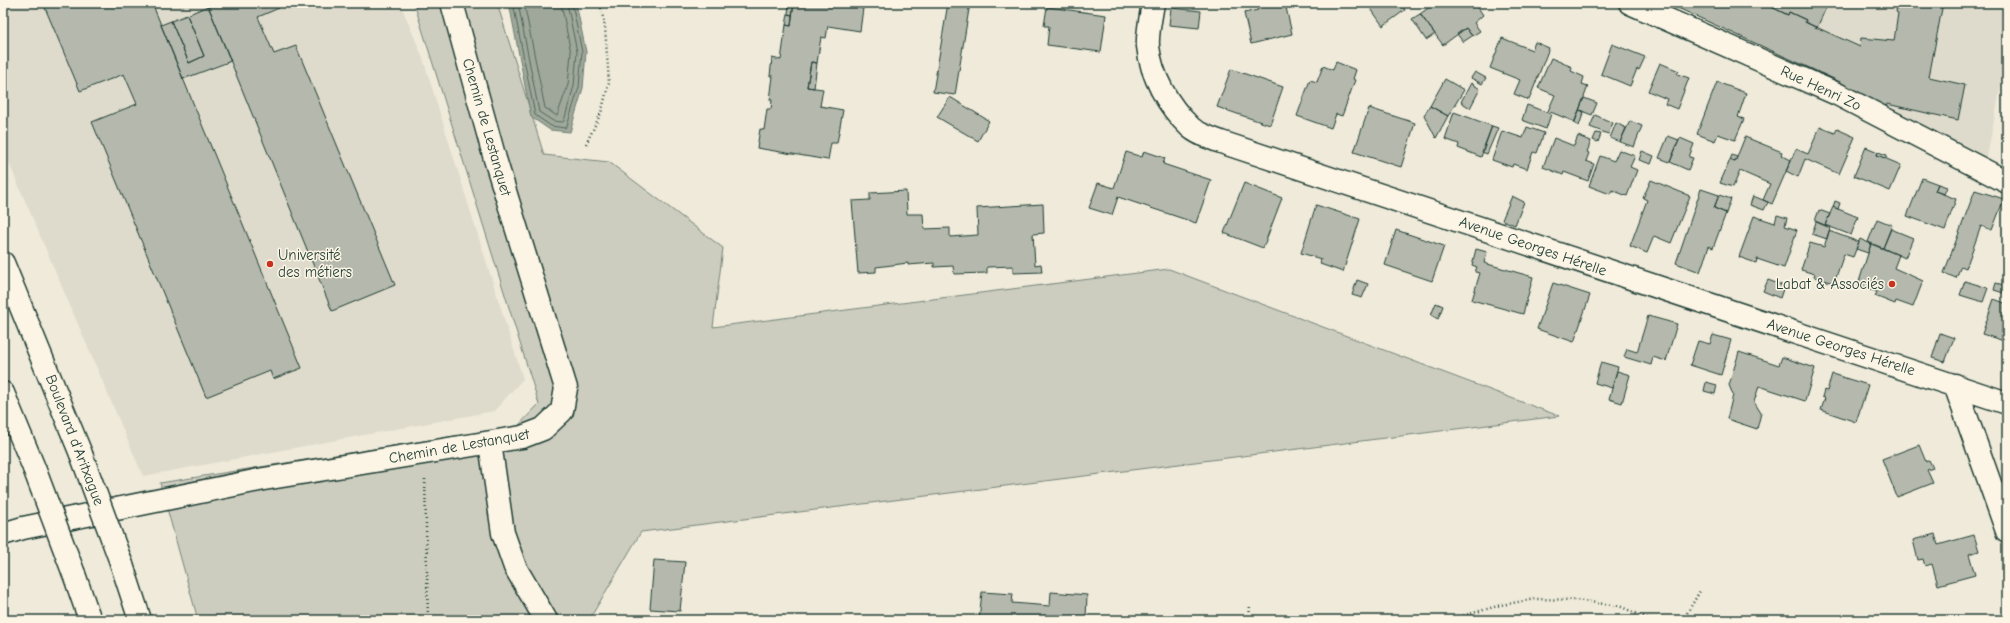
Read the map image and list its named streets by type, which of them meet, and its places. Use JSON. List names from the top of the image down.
{
  "streets": {
    "street": [
      "Rue Henri Zo",
      "Chemin de Lestanquet",
      "Avenue Georges Hérelle",
      "Boulevard d'Aritxague"
    ]
  },
  "places": ["Université des métiers", "Labat & Associés"]
}
